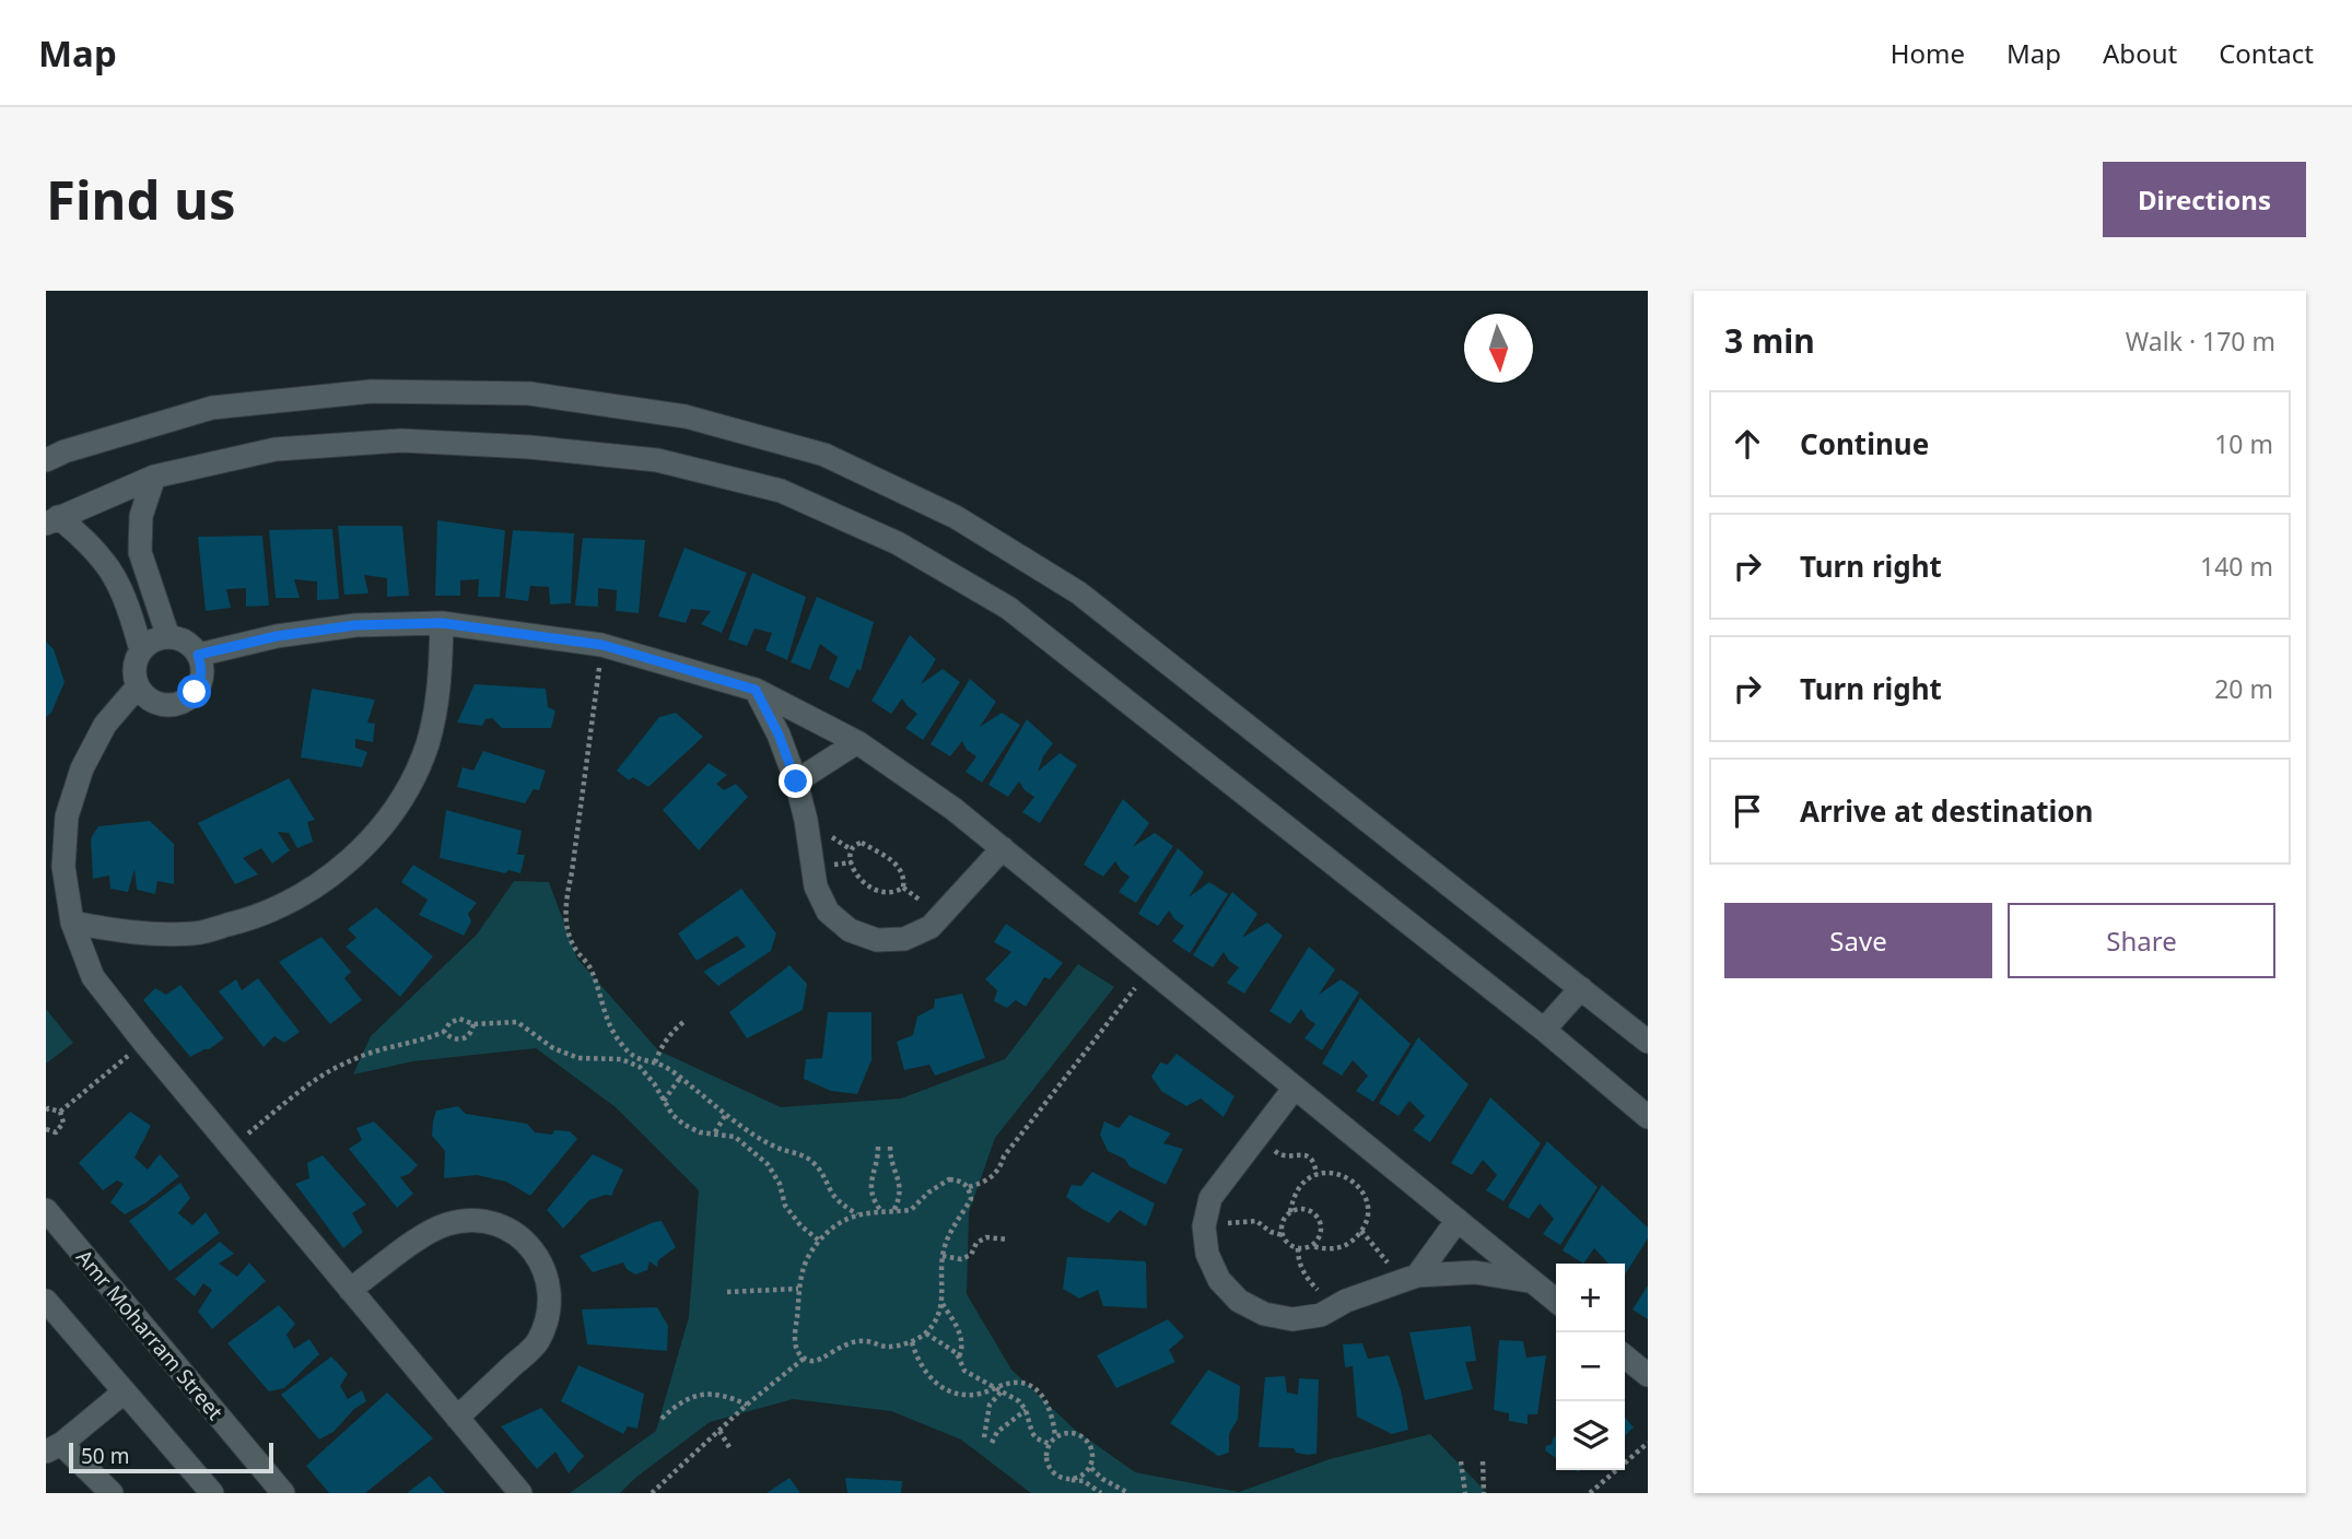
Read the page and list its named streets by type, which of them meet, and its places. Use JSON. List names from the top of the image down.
{
  "streets": {
    "street": ["Amr Moharram Street"]
  },
  "scale_bar": "50 m",
  "north": "bottom",
  "page": {
    "header": "Map",
    "nav": [
      "Home",
      "Map",
      "About",
      "Contact"
    ],
    "buttons": [
      "Directions",
      ["Save", "Share"]
    ],
    "title": "Find us",
    "heading": ["3 min", "Walk · 170 m"],
    "list": [
      ["Continue", "10 m"],
      ["Turn right", "140 m"],
      ["Turn right", "20 m"],
      "Arrive at destination"
    ],
    "map_buttons": ["+", "−"],
    "scale": "50 m"
  }
}
